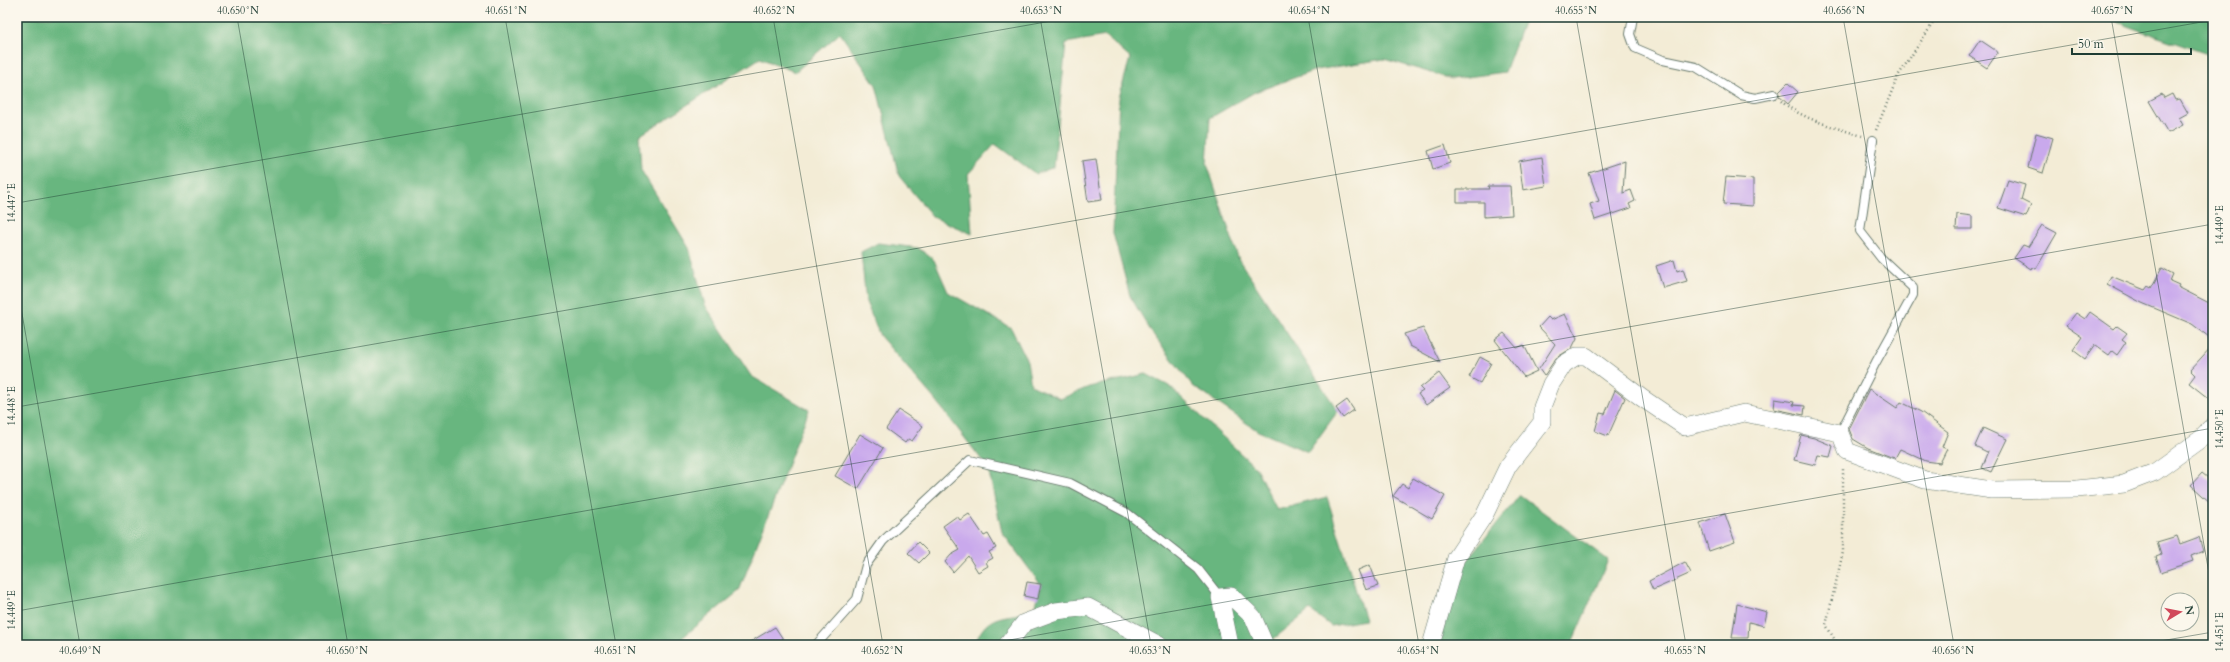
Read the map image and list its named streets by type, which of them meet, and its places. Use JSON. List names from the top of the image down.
{
  "scale_bar": "50 m",
  "north": "right",
  "coordinates": [
    "40.650°N",
    "40.651°N",
    "40.652°N",
    "40.653°N",
    "40.654°N",
    "40.655°N",
    "40.656°N",
    "40.657°N",
    "14.447°E",
    "14.449°E",
    "14.448°E",
    "14.450°E",
    "14.451°E",
    "40.649°N"
  ]
}
